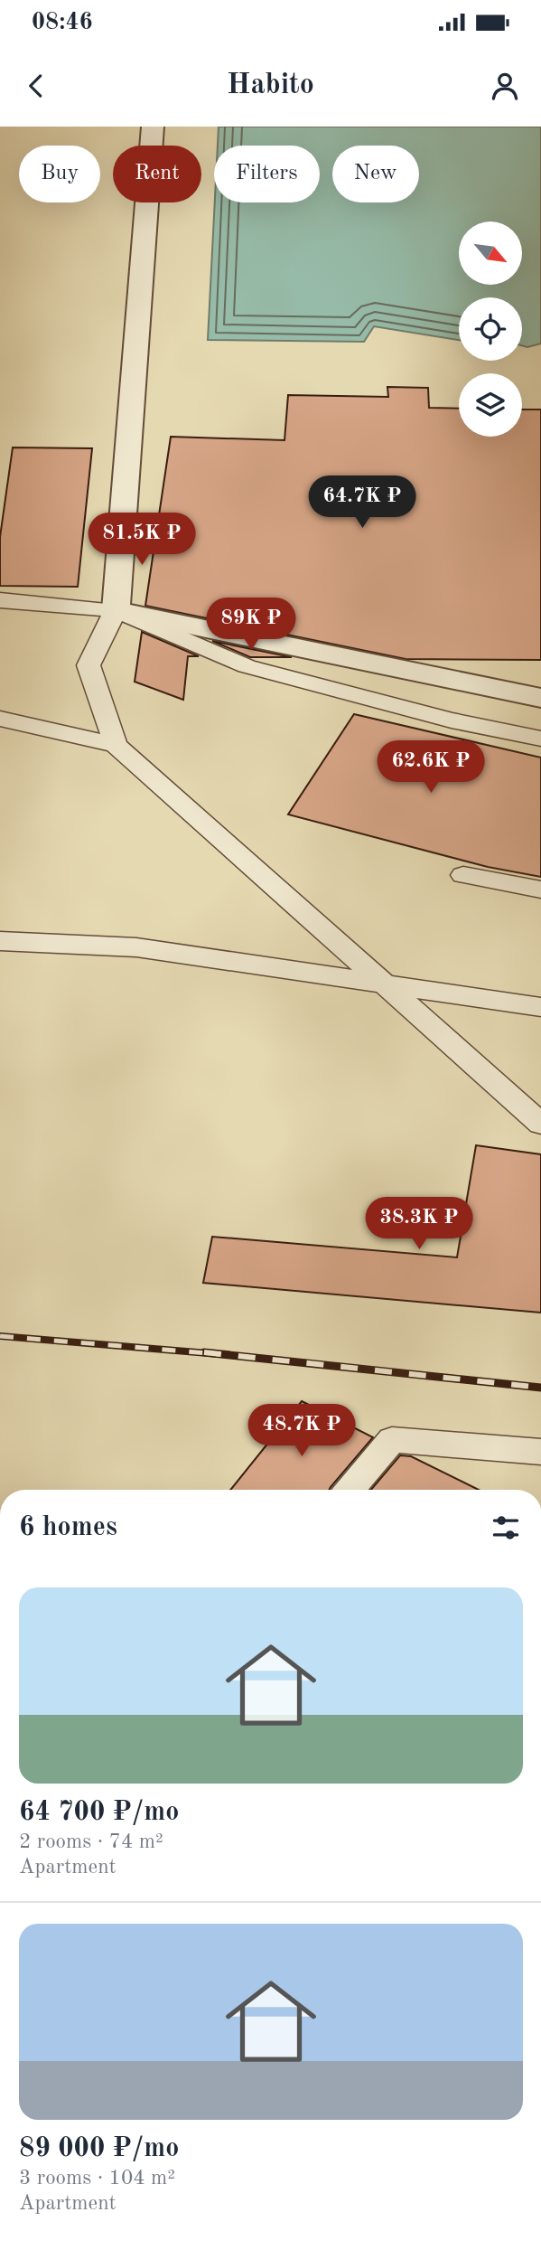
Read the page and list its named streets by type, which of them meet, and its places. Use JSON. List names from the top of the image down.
{
  "north": "bottom right",
  "page": {
    "status": "08:46",
    "header": "Habito",
    "chip": [
      "Buy",
      "Rent",
      "Filters",
      "New"
    ],
    "price": [
      "64.7K ₽",
      "81.5K ₽",
      "89K ₽",
      "62.6K ₽",
      "38.3K ₽",
      "48.7K ₽"
    ],
    "heading": "6 homes",
    "list": [
      {
        "name": "64 700 ₽/mo",
        "note": "2 rooms · 74 m² · Apartment"
      },
      {
        "name": "89 000 ₽/mo",
        "note": "3 rooms · 104 m² · Apartment"
      }
    ]
  }
}
